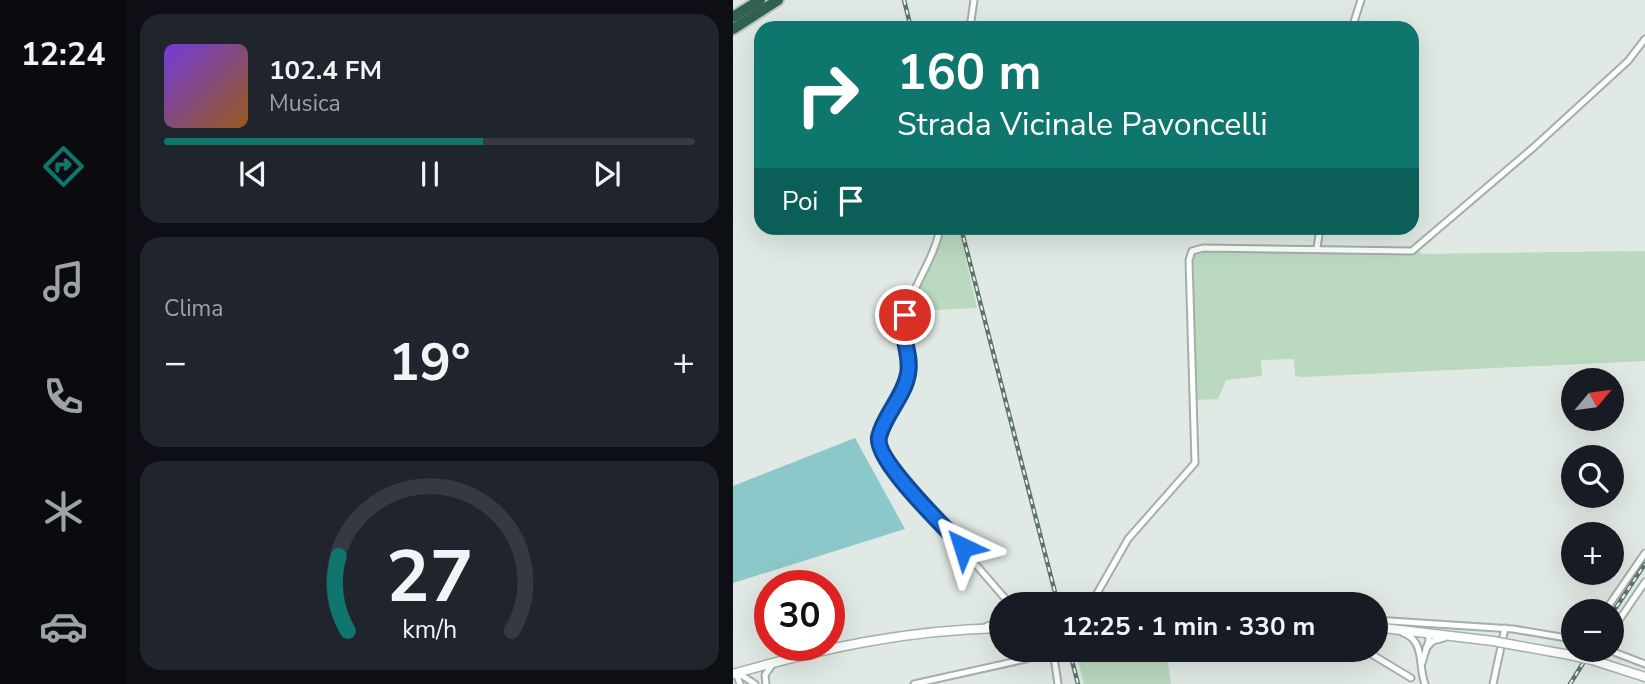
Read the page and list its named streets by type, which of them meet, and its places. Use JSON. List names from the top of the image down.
{
  "north": "top right",
  "page": {
    "tabs": "12:24",
    "turn": ["160 m", "Strada Vicinale Pavoncelli"],
    "song": ["102.4 FM", "Musica"],
    "then": "Poi",
    "tile": "Clima",
    "heat": ["−", "19°", "+"],
    "map_buttons": ["+", "−"],
    "limit": "30",
    "trip": "12:25 · 1 min · 330 m",
    "gauge": ["27", "km/h"]
  }
}
